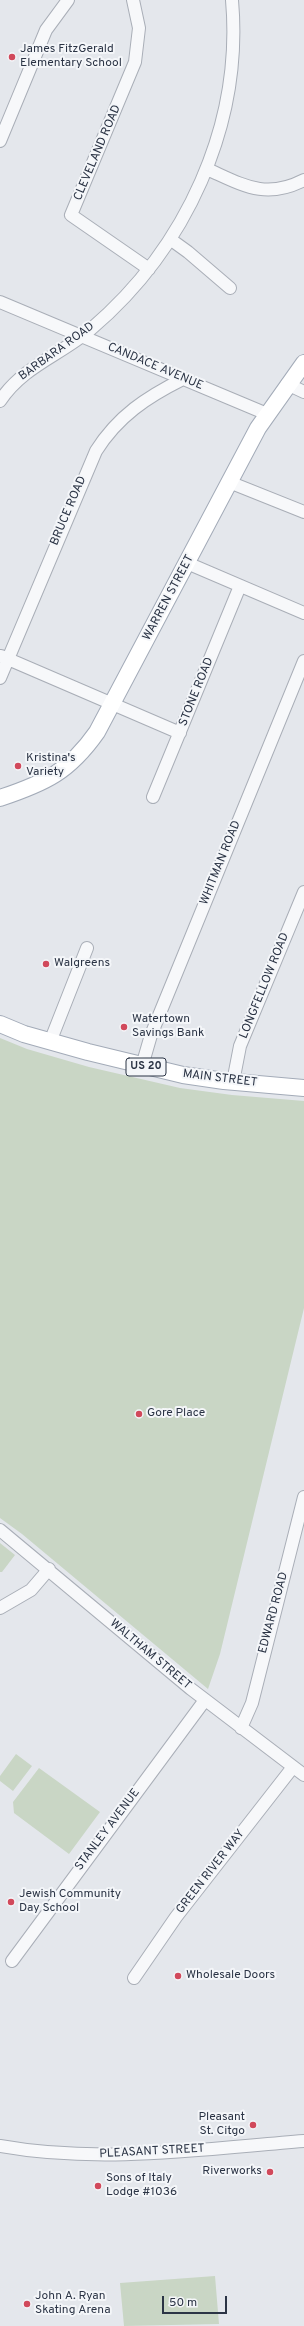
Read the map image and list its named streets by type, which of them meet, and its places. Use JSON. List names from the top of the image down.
{
  "streets": {
    "main road": ["WARREN STREET", "US 20", "MAIN STREET"],
    "street": [
      "CLEVELAND ROAD",
      "BARBARA ROAD",
      "CANDACE AVENUE",
      "BRUCE ROAD",
      "STONE ROAD",
      "WHITMAN ROAD",
      "LONGFELLOW ROAD",
      "EDWARD ROAD",
      "WALTHAM STREET",
      "STANLEY AVENUE",
      "GREEN RIVER WAY",
      "PLEASANT STREET"
    ]
  },
  "crossings": [
    ["CLEVELAND ROAD", "BARBARA ROAD"],
    ["BARBARA ROAD", "CANDACE AVENUE"],
    ["CANDACE AVENUE", "BRUCE ROAD"],
    ["CANDACE AVENUE", "WARREN STREET"],
    ["WHITMAN ROAD", "MAIN STREET"],
    ["LONGFELLOW ROAD", "MAIN STREET"],
    ["EDWARD ROAD", "WALTHAM STREET"],
    ["WALTHAM STREET", "STANLEY AVENUE"],
    ["WALTHAM STREET", "GREEN RIVER WAY"]
  ],
  "places": [
    "James FitzGerald Elementary School",
    "Kristina's Variety",
    "Walgreens",
    "Watertown Savings Bank",
    "Gore Place",
    "Jewish Community Day School",
    "Wholesale Doors",
    "Pleasant St. Citgo",
    "Riverworks",
    "Sons of Italy Lodge #1036",
    "John A. Ryan Skating Arena"
  ],
  "scale_bar": "50 m"
}
